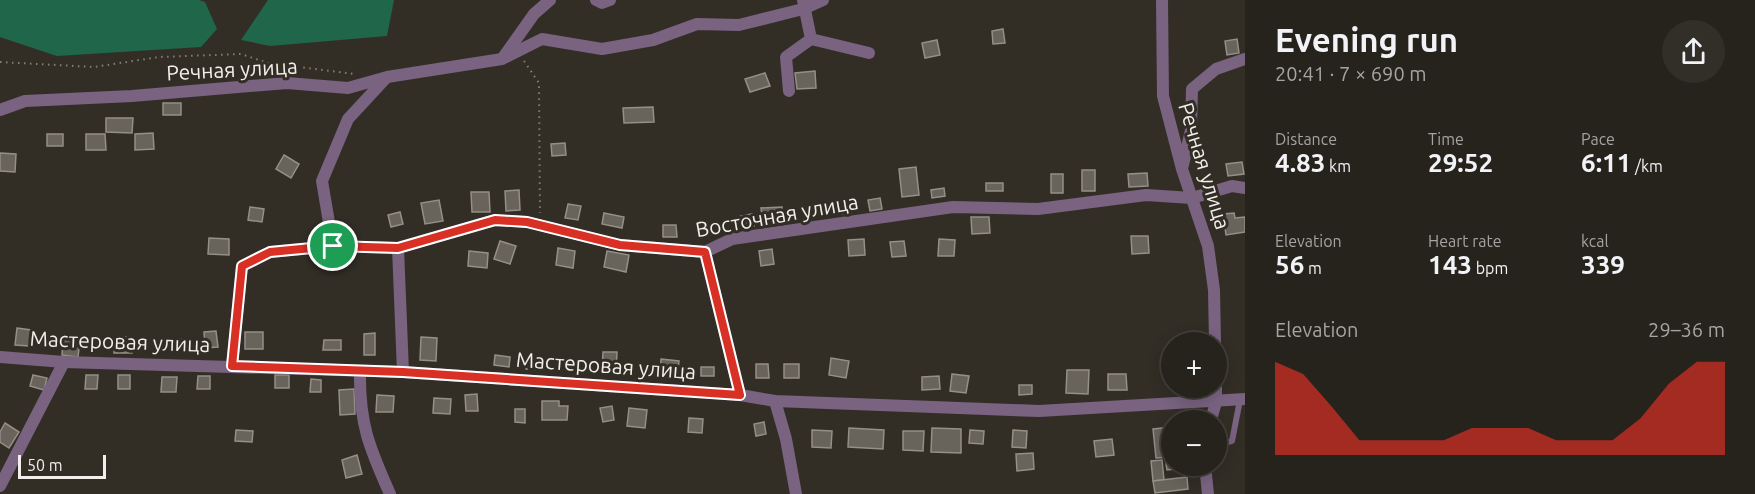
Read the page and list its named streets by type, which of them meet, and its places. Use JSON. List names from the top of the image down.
{
  "streets": {
    "street": ["Речная улица", "Восточная улица", "Мастеровая улица"]
  },
  "crossings": [
    ["Речная улица", "Восточная улица"],
    ["Восточная улица", "Мастеровая улица"]
  ],
  "scale_bar": "50 m",
  "page": {
    "heading": ["Evening run", "20:41 · 7 × 690 m"],
    "stats": [
      ["Distance", "4.83 km"],
      ["Time", "29:52"],
      ["Pace", "6:11 /km"],
      ["Elevation", "56 m"],
      ["Heart rate", "143 bpm"],
      ["kcal", "339"]
    ],
    "chart": ["Elevation", "29–36 m"],
    "map_buttons": ["+", "−"],
    "scale": "50 m"
  }
}
